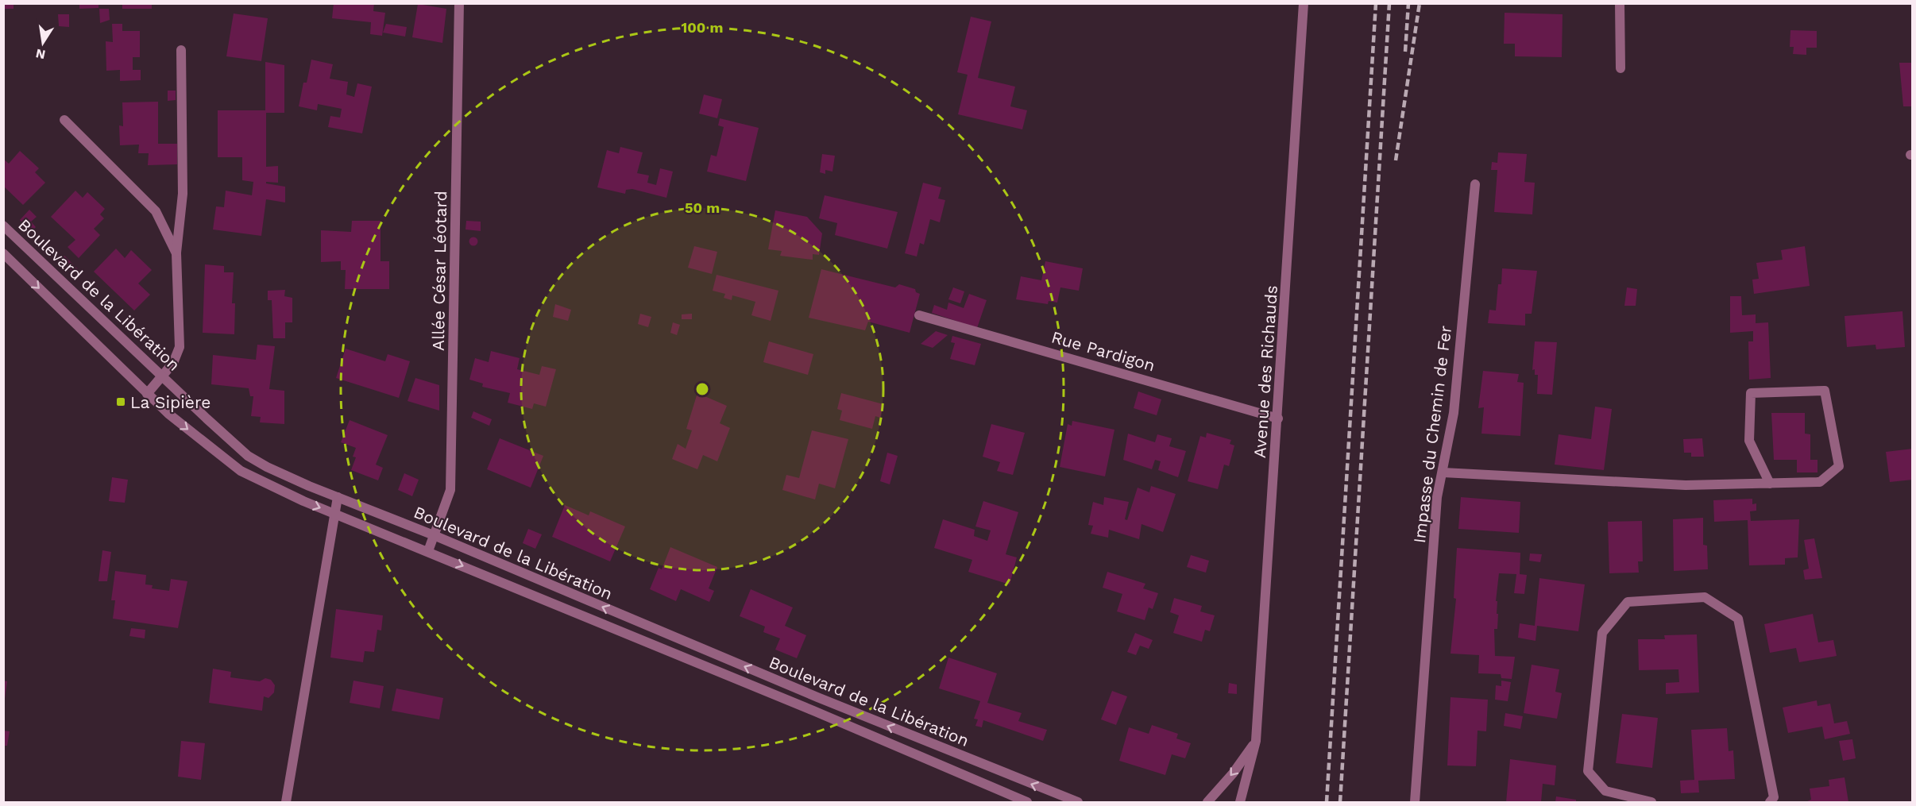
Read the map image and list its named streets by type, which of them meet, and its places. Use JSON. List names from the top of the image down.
{
  "streets": {
    "street": [
      "Allée César Léotard",
      "Boulevard de la Libération",
      "Rue Pardigon",
      "Avenue des Richauds",
      "Impasse du Chemin de Fer"
    ]
  },
  "crossings": [
    ["Allée César Léotard", "Boulevard de la Libération"],
    ["Rue Pardigon", "Avenue des Richauds"]
  ],
  "places": {
    "transit": ["La Sipière"]
  },
  "north": "bottom",
  "rings": ["100 m", "50 m"]
}
